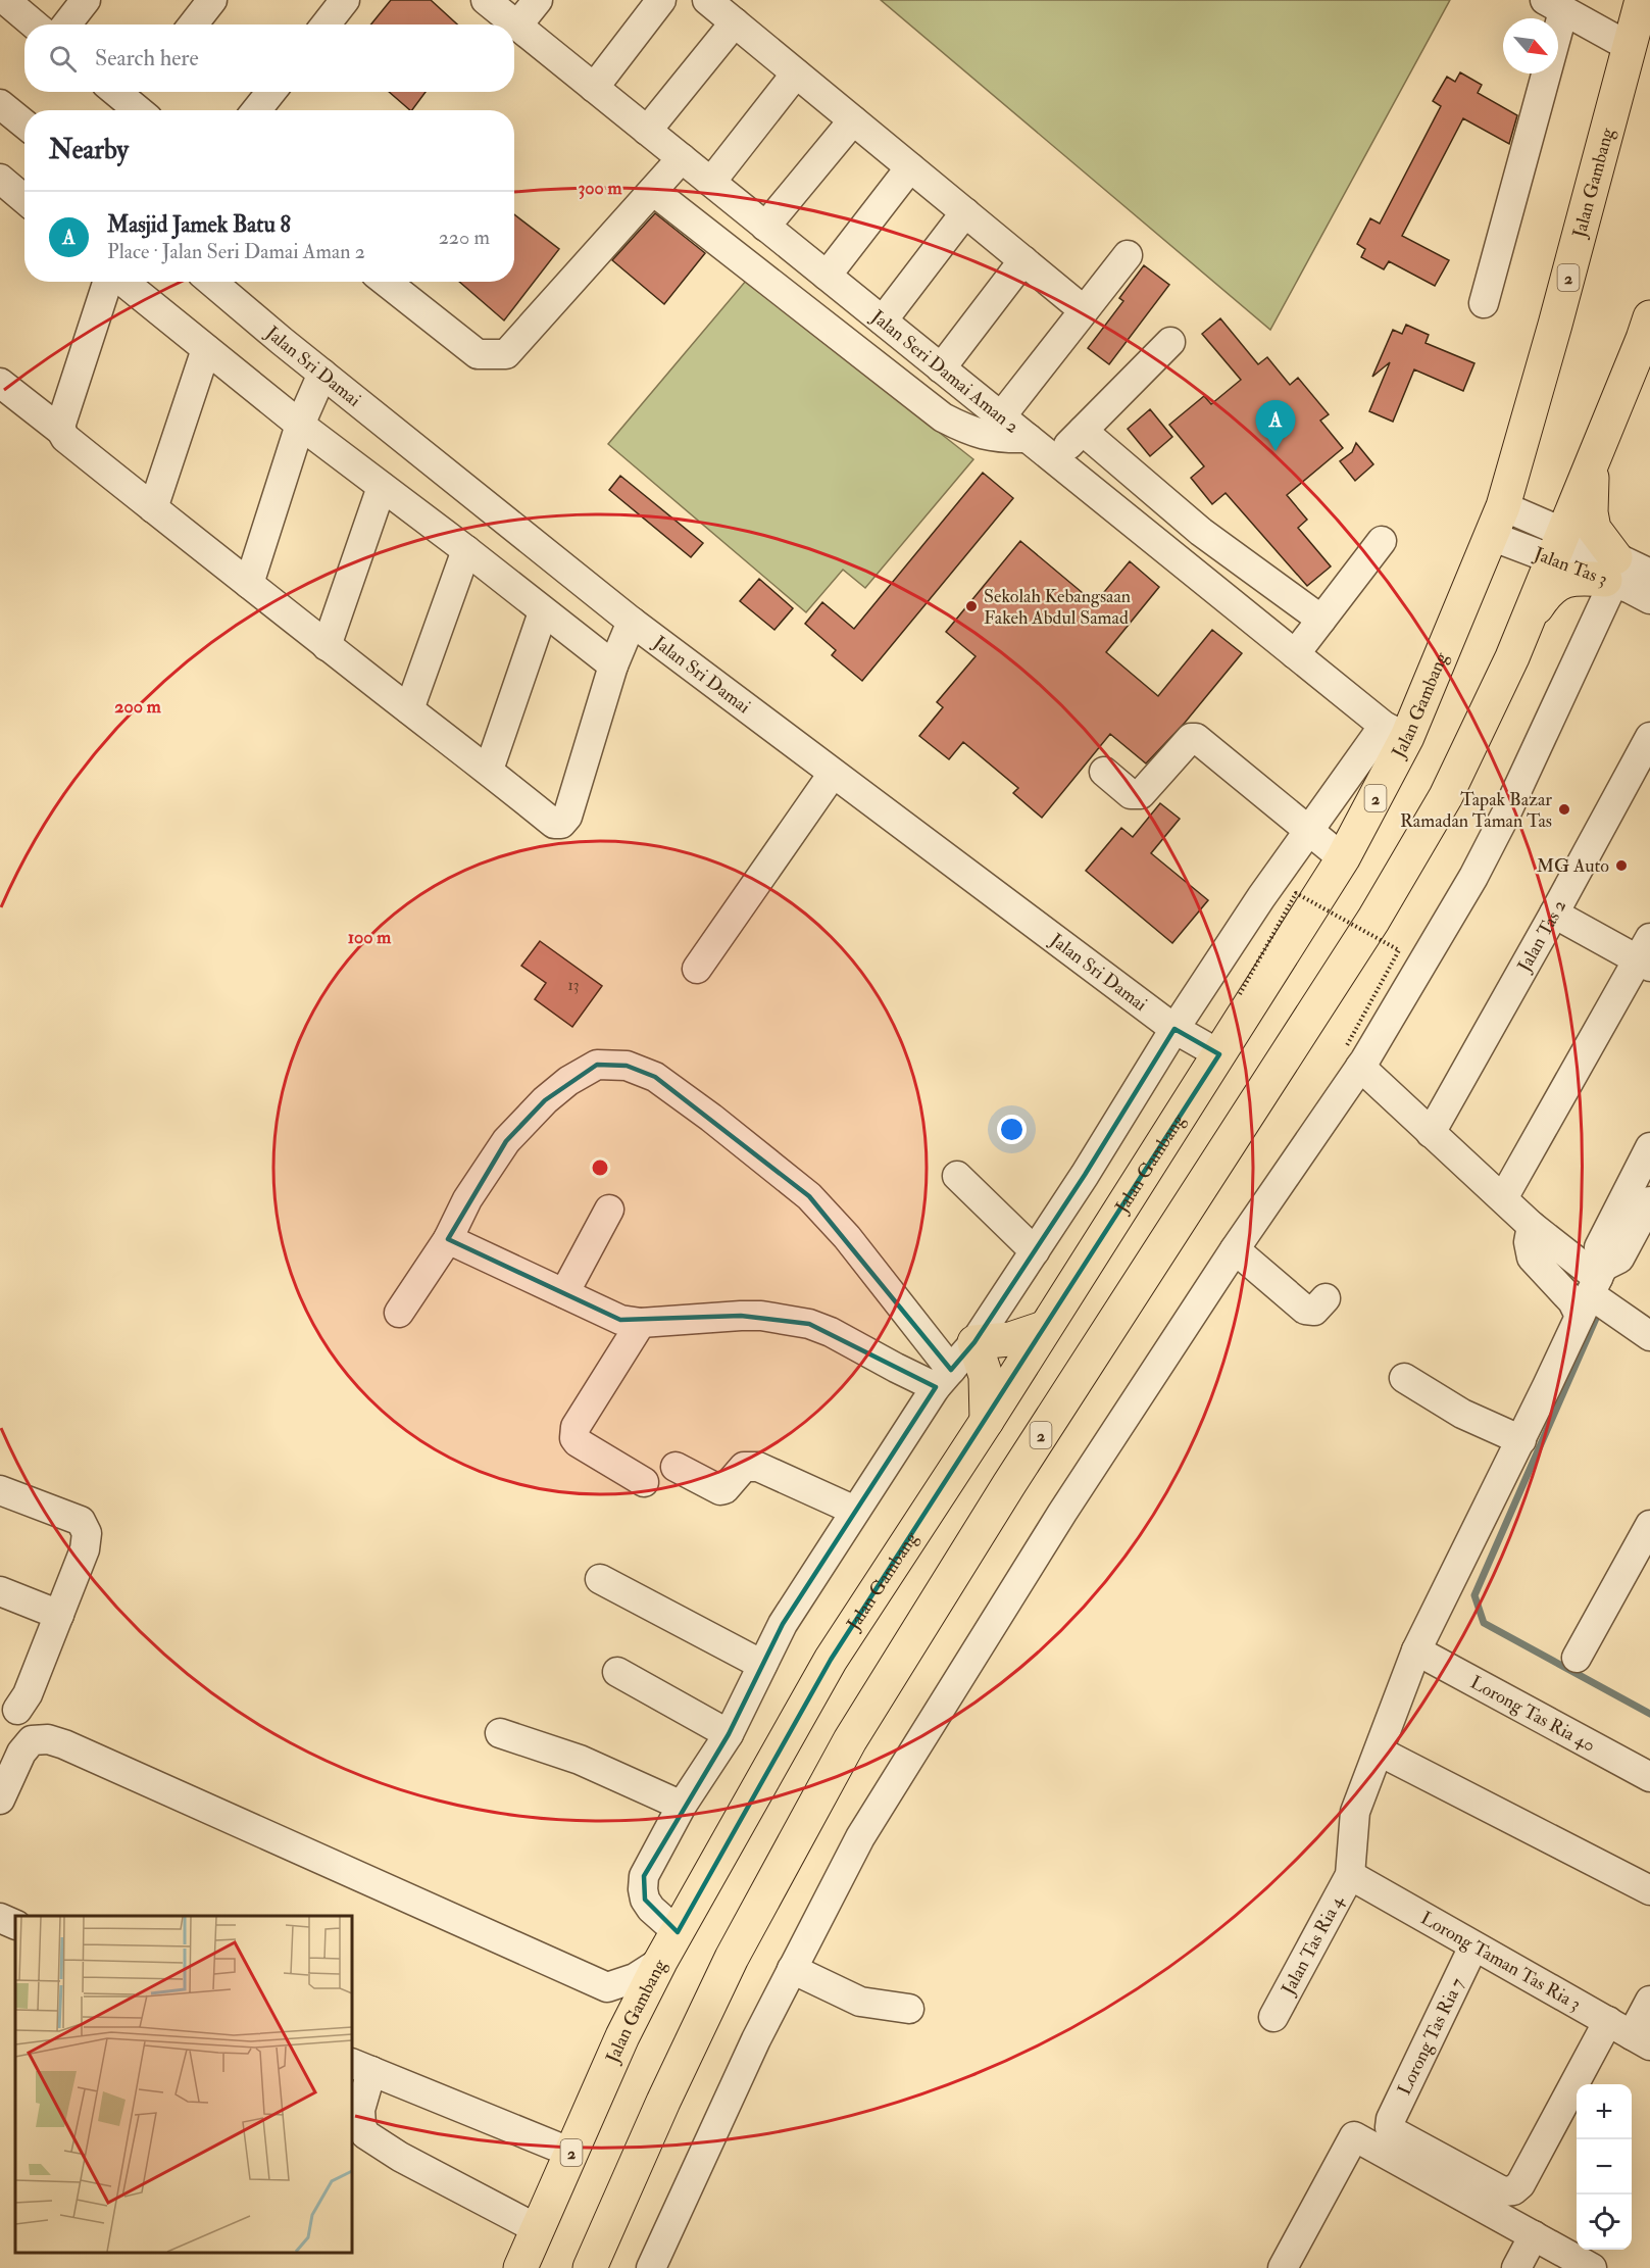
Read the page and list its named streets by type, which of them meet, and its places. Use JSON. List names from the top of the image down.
{
  "streets": {
    "highway": ["Jalan Gambang", "2"],
    "street": [
      "Jalan Sri Damai",
      "Jalan Seri Damai Aman 2",
      "Jalan Tas 3",
      "Jalan Tas 2",
      "Lorong Tas Ria 40",
      "Jalan Tas Ria 4",
      "Lorong Taman Tas Ria 3",
      "Lorong Tas Ria 7"
    ]
  },
  "crossings": [
    ["Jalan Gambang", "Jalan Sri Damai"],
    ["Jalan Gambang", "Jalan Seri Damai Aman 2"],
    ["Jalan Gambang", "Jalan Tas 3"],
    ["2", "Jalan Tas 3"],
    ["Jalan Tas Ria 4", "Lorong Taman Tas Ria 3"],
    ["Lorong Taman Tas Ria 3", "Lorong Tas Ria 7"]
  ],
  "places": ["Sekolah Kebangsaan Fakeh Abdul Samad", "Tapak Bazar Ramadan Taman Tas", "MG Auto"],
  "house_numbers": ["13"],
  "north": "bottom right",
  "page": {
    "search": "Search here",
    "heading": "Nearby",
    "list": [
      {
        "mark": "A",
        "name": "Masjid Jamek Batu 8",
        "note": "Place · Jalan Seri Damai Aman 2",
        "value": "220 m"
      }
    ],
    "pins": "A",
    "map_buttons": ["+", "−"]
  },
  "rings": ["300 m", "200 m", "100 m"]
}
